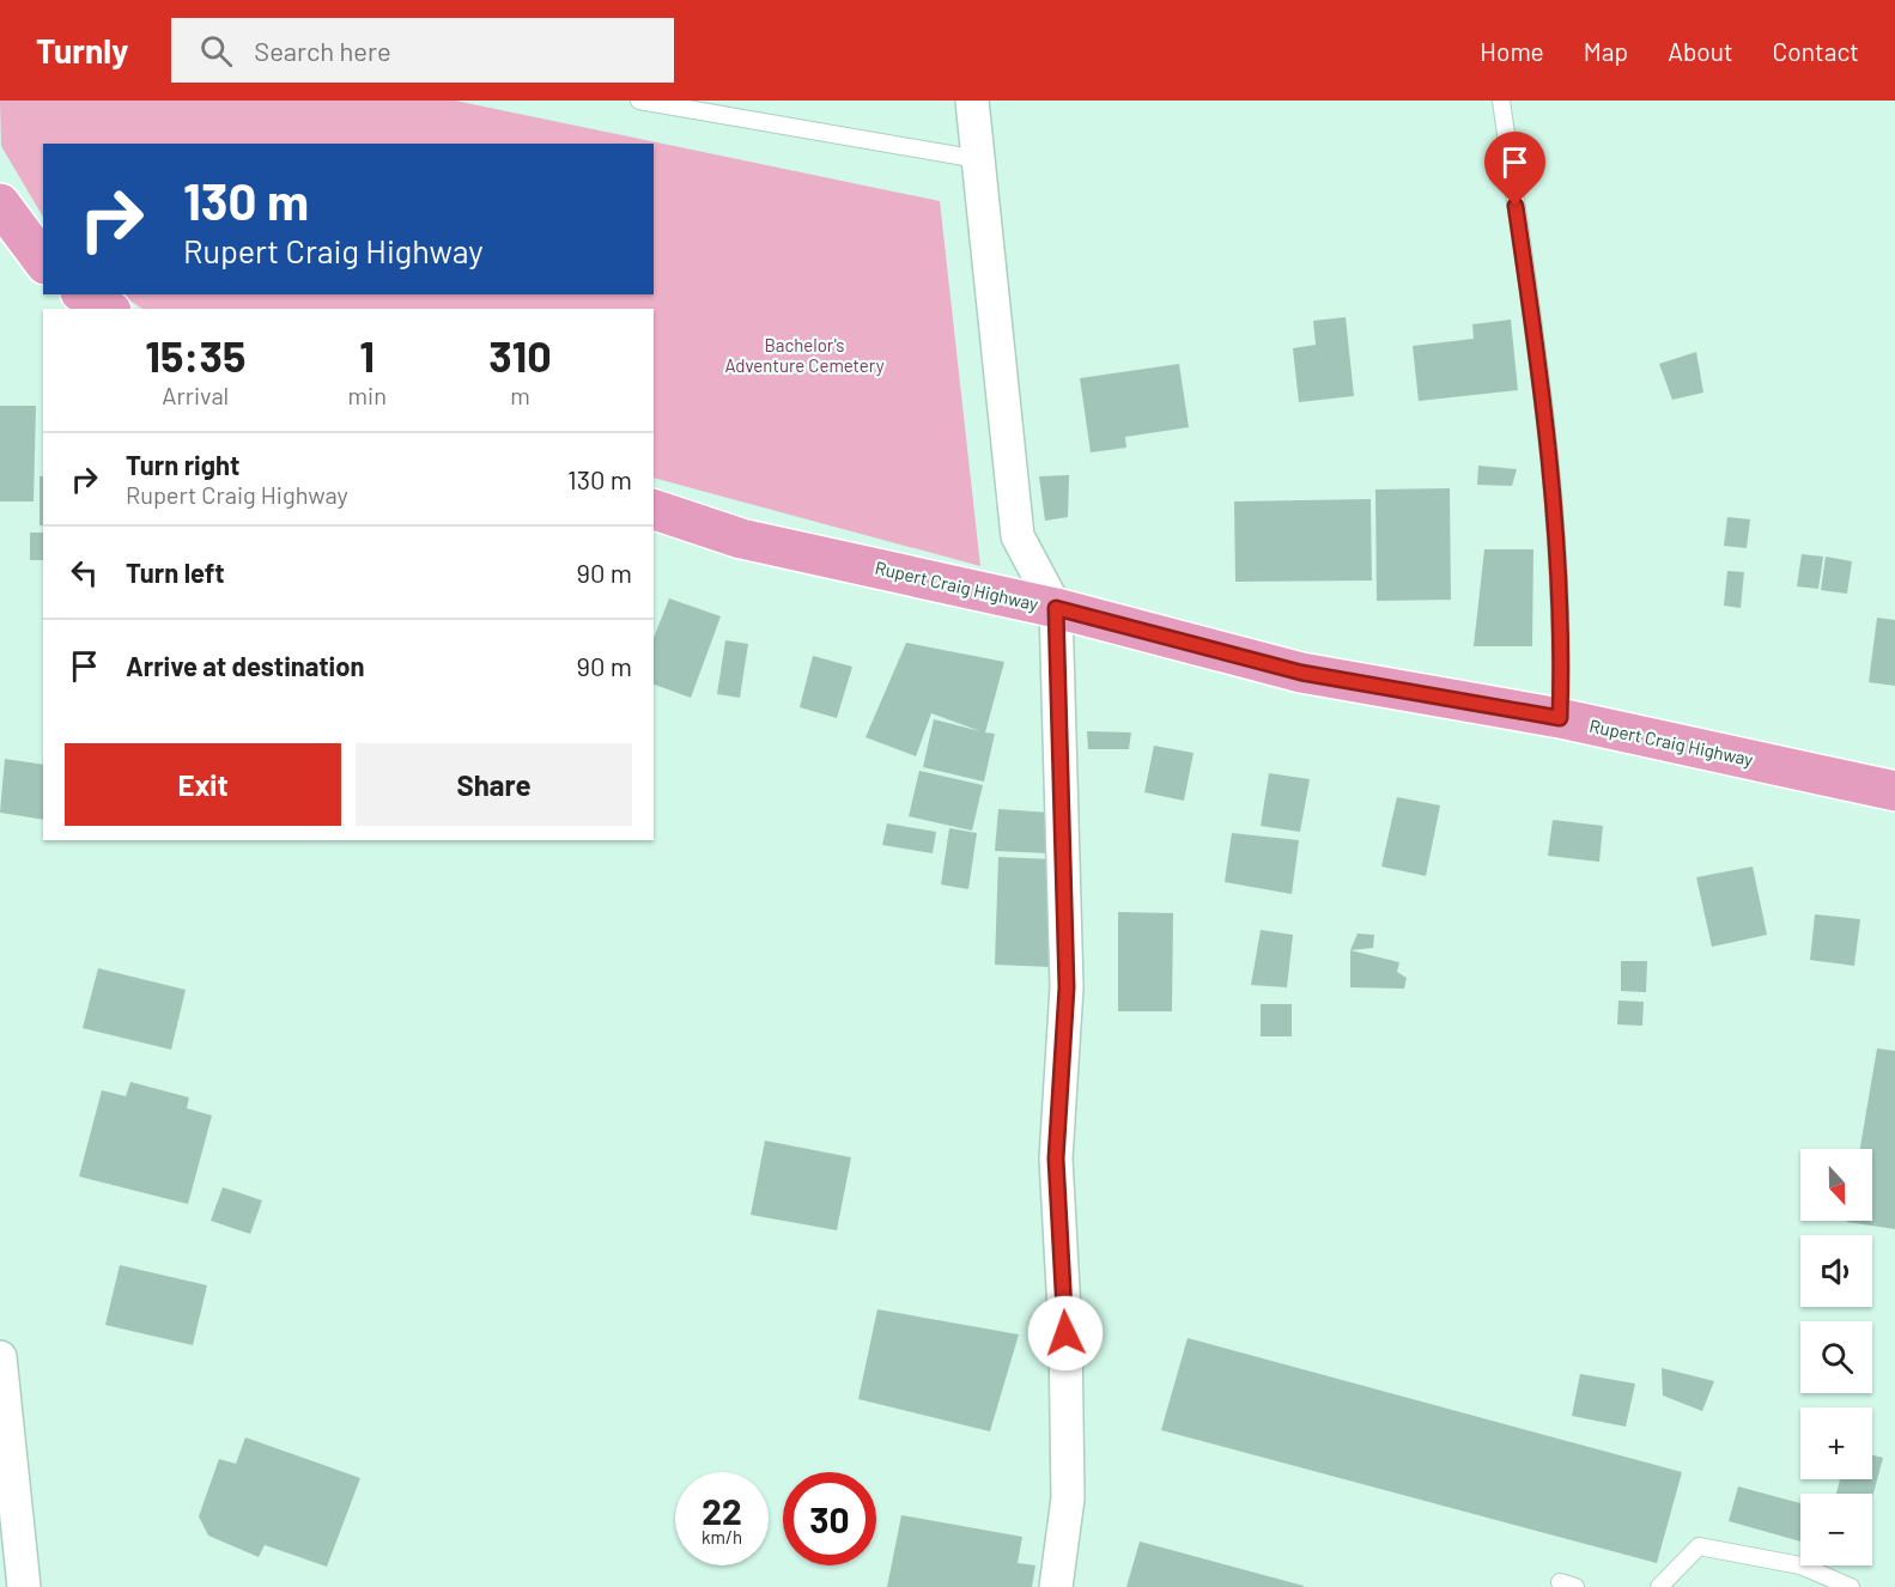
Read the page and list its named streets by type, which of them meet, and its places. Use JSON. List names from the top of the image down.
{
  "streets": {
    "main road": ["Rupert Craig Highway"]
  },
  "parks": ["Bachelor's Adventure Cemetery"],
  "north": "bottom",
  "page": {
    "header": "Turnly",
    "search": "Search here",
    "nav": [
      "Home",
      "Map",
      "About",
      "Contact"
    ],
    "turn": ["130 m", "Rupert Craig Highway"],
    "eta": [
      "15:35",
      "Arrival",
      "1",
      "min",
      "310",
      "m"
    ],
    "list": [
      {
        "name": "Turn right",
        "note": "Rupert Craig Highway",
        "value": "130 m"
      },
      {
        "name": "Turn left",
        "value": "90 m"
      },
      {
        "name": "Arrive at destination",
        "value": "90 m"
      }
    ],
    "buttons": ["Exit", "Share"],
    "map_buttons": ["+", "−"],
    "speed": "22 km/h",
    "limit": "30"
  }
}
